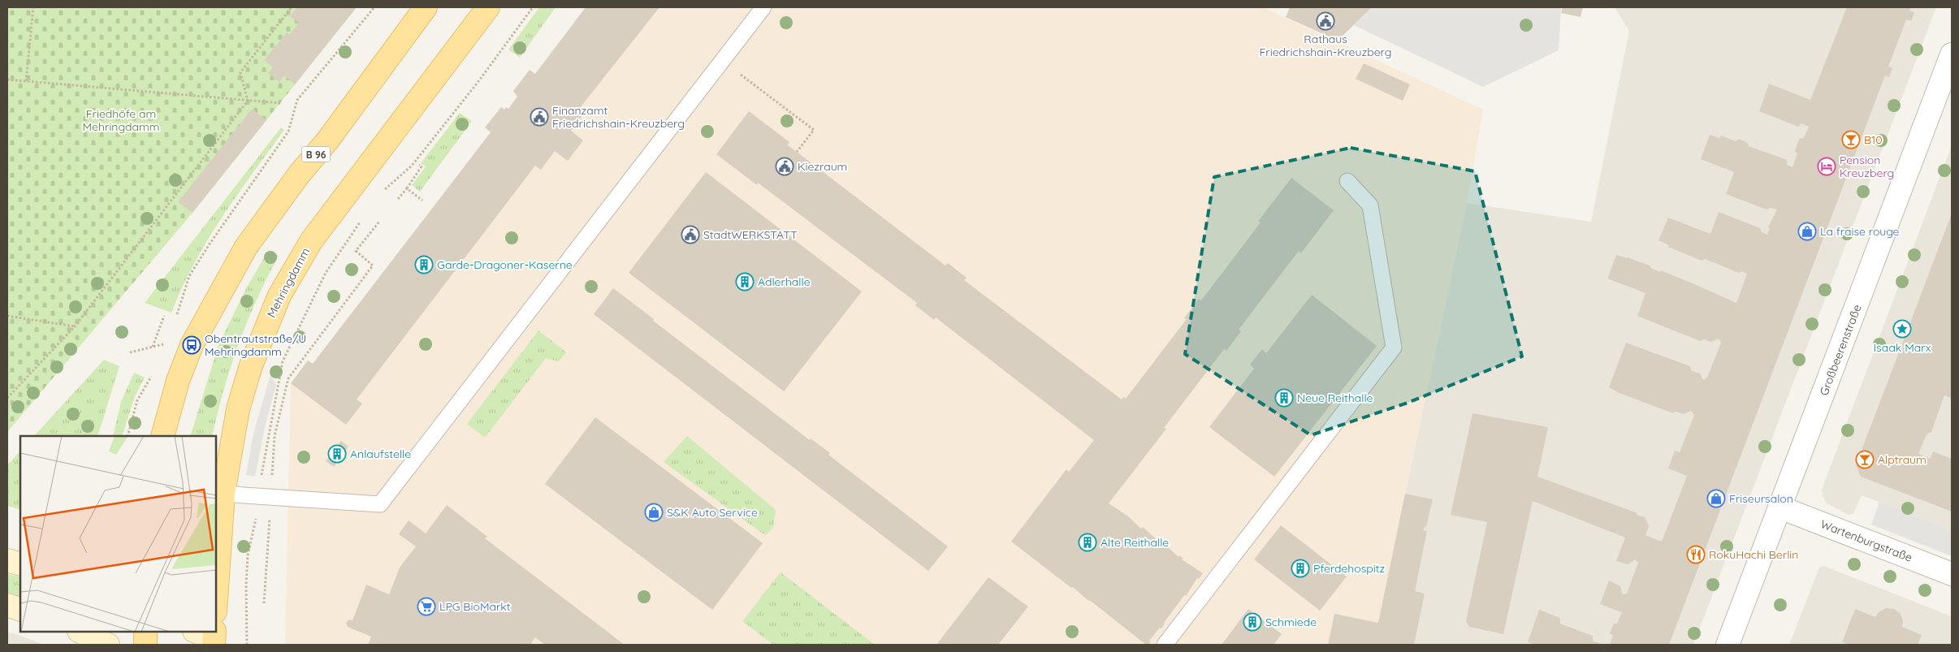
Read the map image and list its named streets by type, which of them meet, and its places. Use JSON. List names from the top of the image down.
{
  "streets": {
    "main road": ["B 96", "Mehringdamm"],
    "street": ["Großbeerenstraße", "Wartenburgstraße"]
  },
  "crossings": [
    ["Großbeerenstraße", "Wartenburgstraße"]
  ],
  "parks": ["Friedhöfe am Mehringdamm"],
  "places": {
    "public building": [
      "Rathaus Friedrichshain-Kreuzberg",
      "Finanzamt Friedrichshain-Kreuzberg",
      "Kiezraum",
      "StadtWERKSTATT"
    ],
    "bar": ["B10", "Alptraum"],
    "hotel": ["Pension Kreuzberg"],
    "shop": ["La fraise rouge", "Friseursalon", "S&K Auto Service"],
    "building": [
      "Garde-Dragoner-Kaserne",
      "Adlerhalle",
      "Neue Reithalle",
      "Anlaufstelle",
      "Alte Reithalle",
      "Pferdehospitz",
      "Schmiede"
    ],
    "place": ["Isaak Marx"],
    "bus stop": ["Obentrautstraße/U Mehringdamm"],
    "restaurant": ["RokuHachi Berlin"],
    "supermarket": ["LPG BioMarkt"]
  }
}
